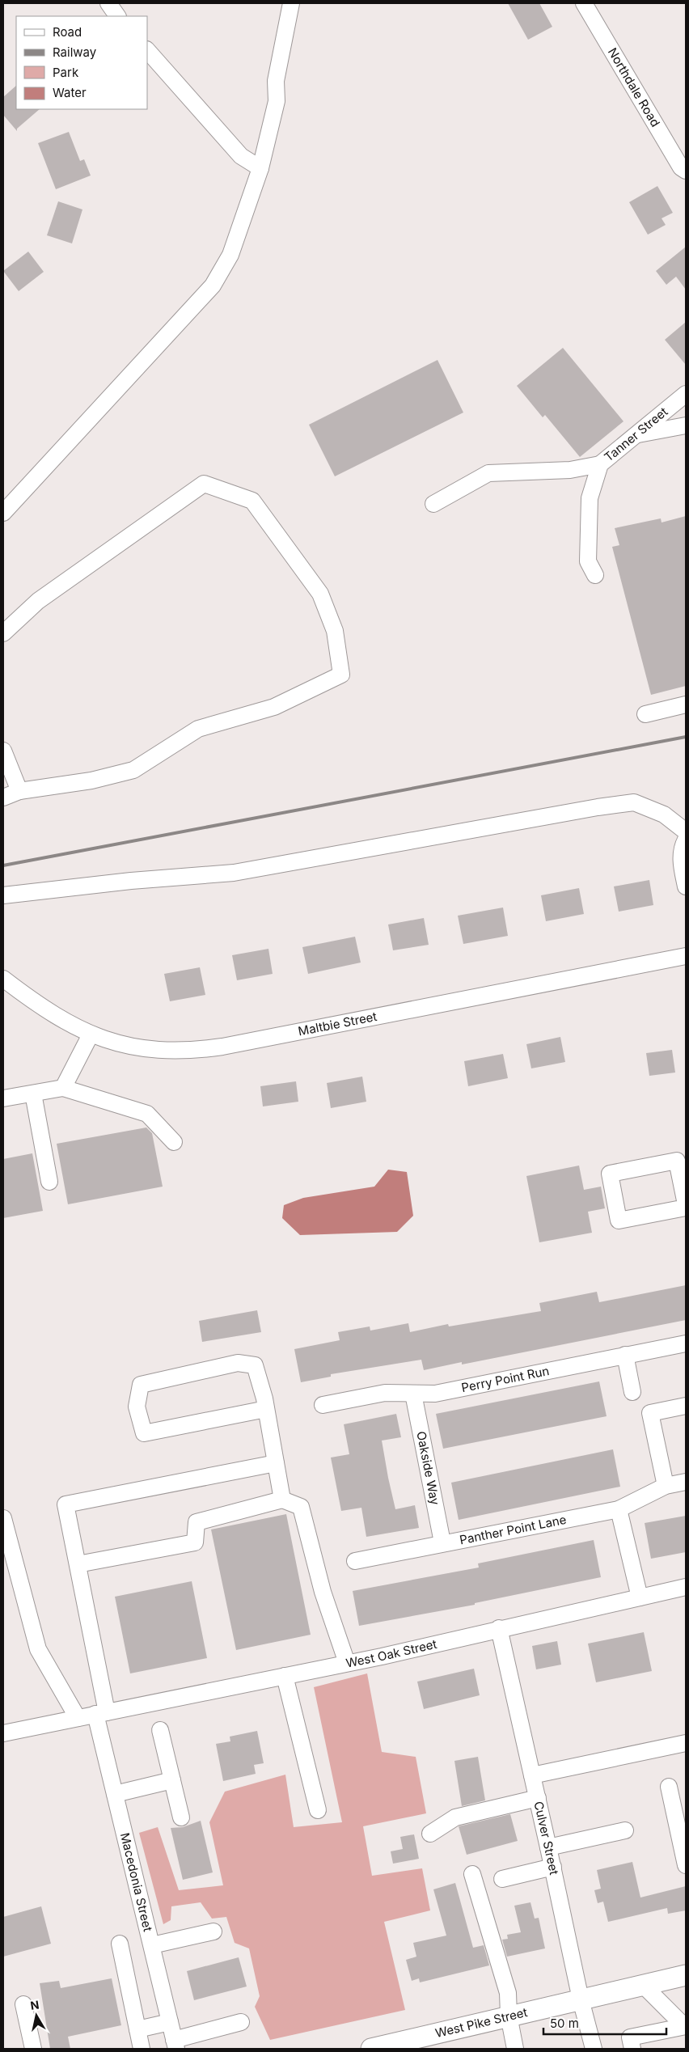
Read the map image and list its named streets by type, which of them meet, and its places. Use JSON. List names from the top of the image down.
{
  "streets": {
    "main road": ["West Pike Street"],
    "street": [
      "Northdale Road",
      "Tanner Street",
      "Maltbie Street",
      "Perry Point Run",
      "Oakside Way",
      "Panther Point Lane",
      "West Oak Street",
      "Culver Street",
      "Macedonia Street"
    ]
  },
  "crossings": [
    ["Perry Point Run", "Oakside Way"],
    ["Oakside Way", "Panther Point Lane"],
    ["West Oak Street", "Culver Street"],
    ["West Oak Street", "Macedonia Street"],
    ["Culver Street", "West Pike Street"]
  ],
  "legend": [
    "Road",
    "Railway",
    "Park",
    "Water"
  ],
  "scale_bar": "50 m",
  "north": "top"
}
